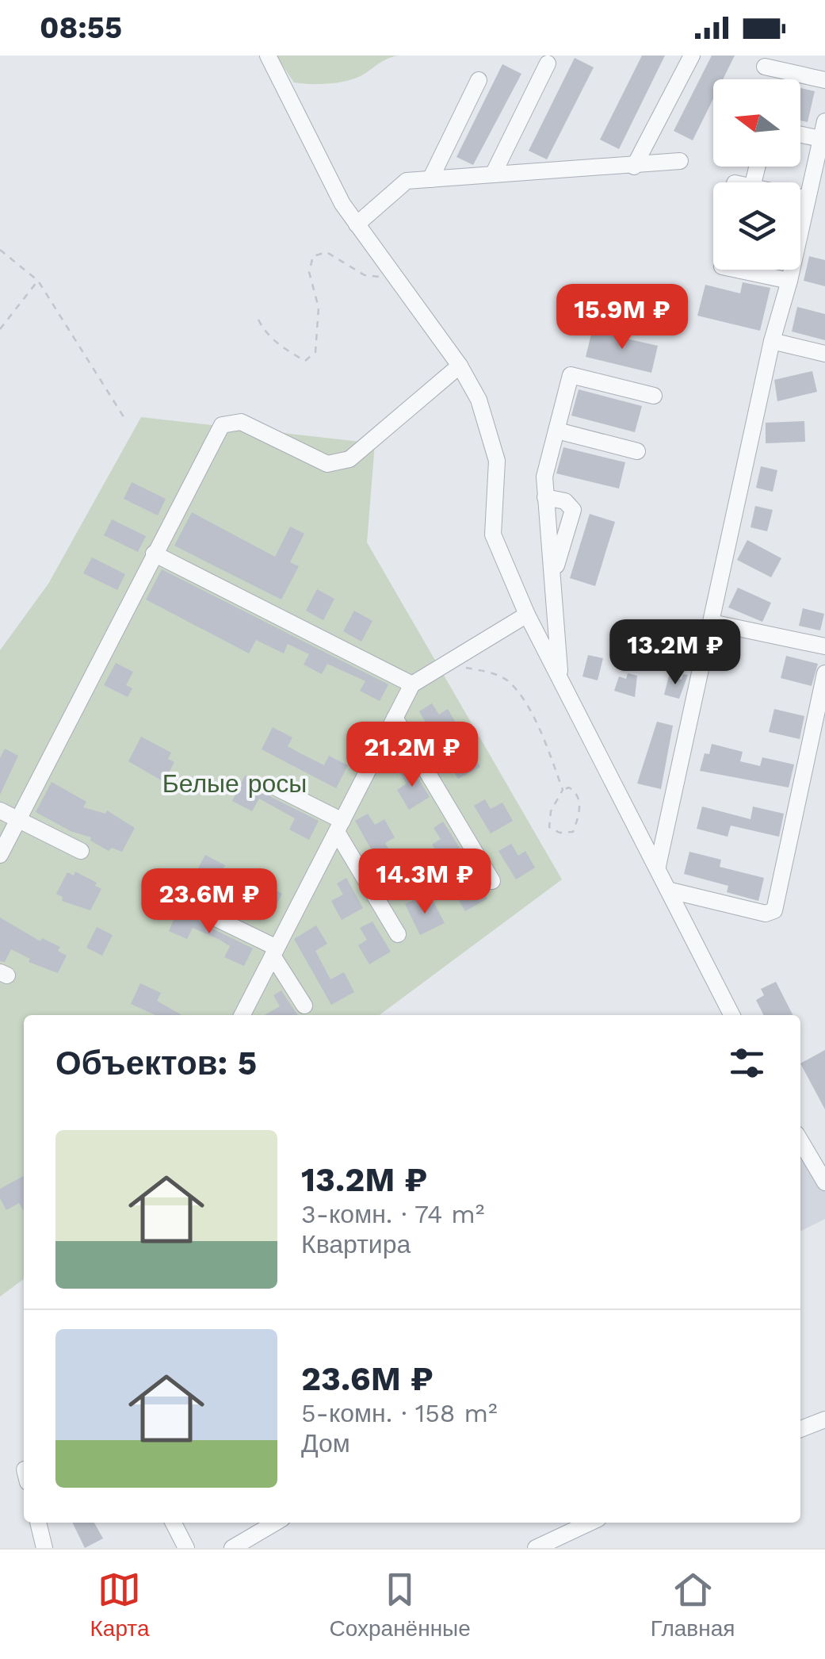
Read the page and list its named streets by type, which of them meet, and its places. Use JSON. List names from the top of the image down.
{
  "parks": ["Белые росы"],
  "north": "left",
  "page": {
    "status": "08:55",
    "price": [
      "15.9M ₽",
      "13.2M ₽",
      "21.2M ₽",
      "14.3M ₽",
      "23.6M ₽"
    ],
    "heading": "Объектов: 5",
    "list": [
      {
        "name": "13.2M ₽",
        "note": "3-комн. · 74 m² · Квартира"
      },
      {
        "name": "23.6M ₽",
        "note": "5-комн. · 158 m² · Дом"
      }
    ],
    "tabs": ["Карта", "Сохранённые", "Главная"]
  }
}
